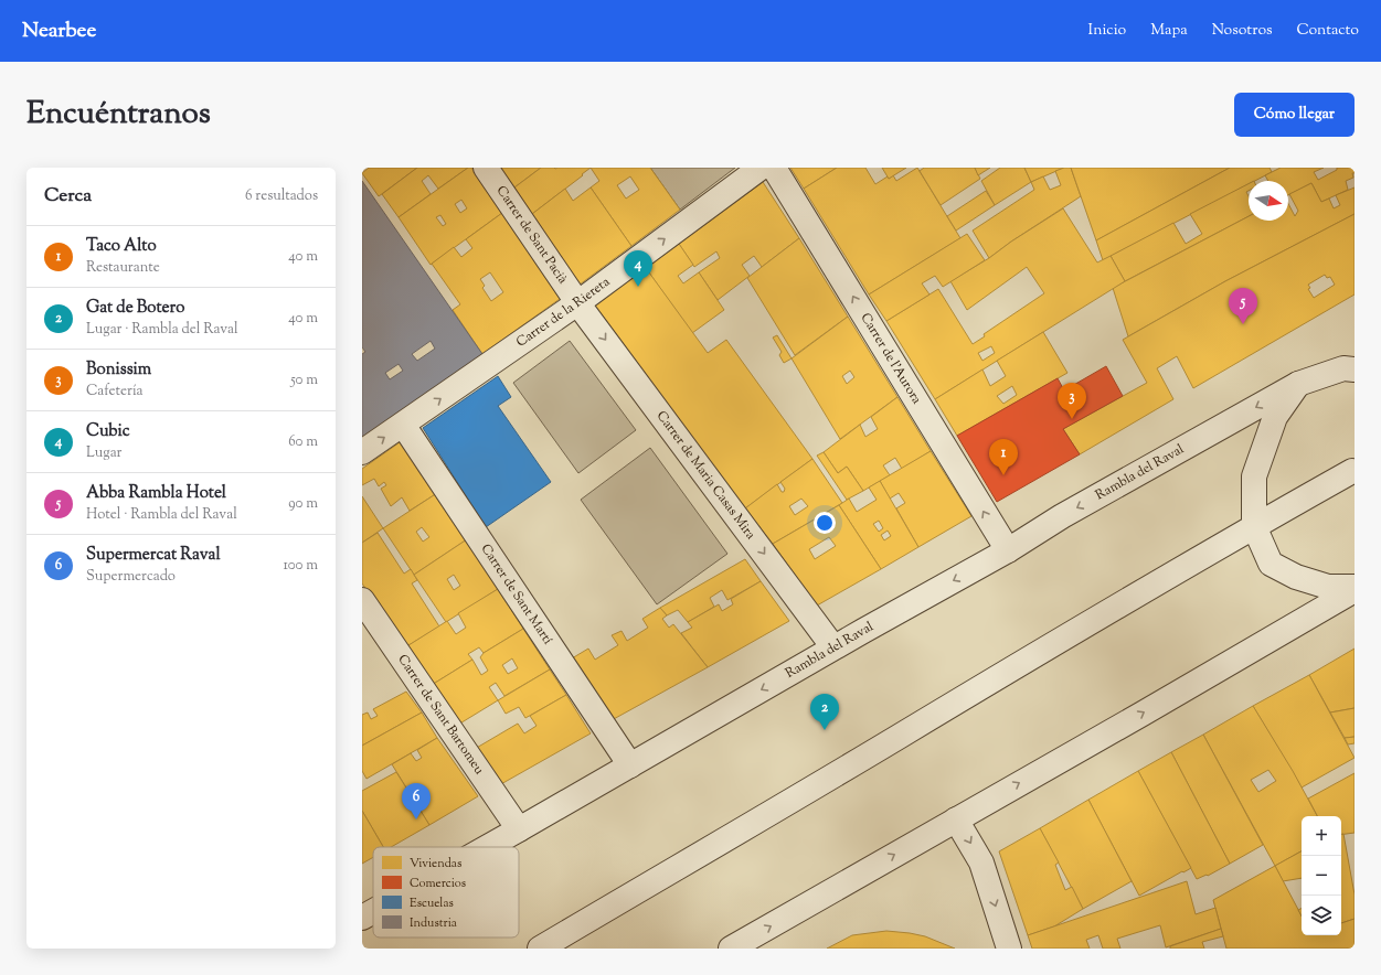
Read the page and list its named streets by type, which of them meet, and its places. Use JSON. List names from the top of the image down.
{
  "streets": {
    "street": [
      "Carrer de Sant Pacià",
      "Carrer de la Riereta",
      "Carrer de l'Aurora",
      "Rambla del Raval",
      "Carrer de Maria Casas Mira",
      "Carrer de Sant Martí",
      "Carrer de Sant Bartomeu"
    ]
  },
  "crossings": [
    ["Carrer de Sant Pacià", "Carrer de la Riereta"],
    ["Carrer de Sant Pacià", "Carrer de Maria Casas Mira"],
    ["Carrer de la Riereta", "Carrer de Maria Casas Mira"],
    ["Carrer de la Riereta", "Carrer de Sant Martí"],
    ["Carrer de l'Aurora", "Rambla del Raval"],
    ["Rambla del Raval", "Carrer de Maria Casas Mira"],
    ["Rambla del Raval", "Carrer de Sant Martí"],
    ["Rambla del Raval", "Carrer de Sant Bartomeu"]
  ],
  "one_way": ["Carrer de la Riereta", "Carrer de l'Aurora", "Carrer de Maria Casas Mira"],
  "legend": [
    "Viviendas",
    "Comercios",
    "Escuelas",
    "Industria"
  ],
  "north": "right",
  "page": {
    "header": "Nearbee",
    "nav": [
      "Inicio",
      "Mapa",
      "Nosotros",
      "Contacto"
    ],
    "title": "Encuéntranos",
    "buttons": "Cómo llegar",
    "heading": ["Cerca", "6 resultados"],
    "list": [
      {
        "mark": "1",
        "name": "Taco Alto",
        "note": "Restaurante",
        "value": "40 m"
      },
      {
        "mark": "2",
        "name": "Gat de Botero",
        "note": "Lugar · Rambla del Raval",
        "value": "40 m"
      },
      {
        "mark": "3",
        "name": "Bonissim",
        "note": "Cafetería",
        "value": "50 m"
      },
      {
        "mark": "4",
        "name": "Cubic",
        "note": "Lugar",
        "value": "60 m"
      },
      {
        "mark": "5",
        "name": "Abba Rambla Hotel",
        "note": "Hotel · Rambla del Raval",
        "value": "90 m"
      },
      {
        "mark": "6",
        "name": "Supermercat Raval",
        "note": "Supermercado",
        "value": "100 m"
      }
    ],
    "pins": [
      "4",
      "5",
      "3",
      "1",
      "2",
      "6"
    ],
    "map_buttons": ["+", "−"]
  }
}
